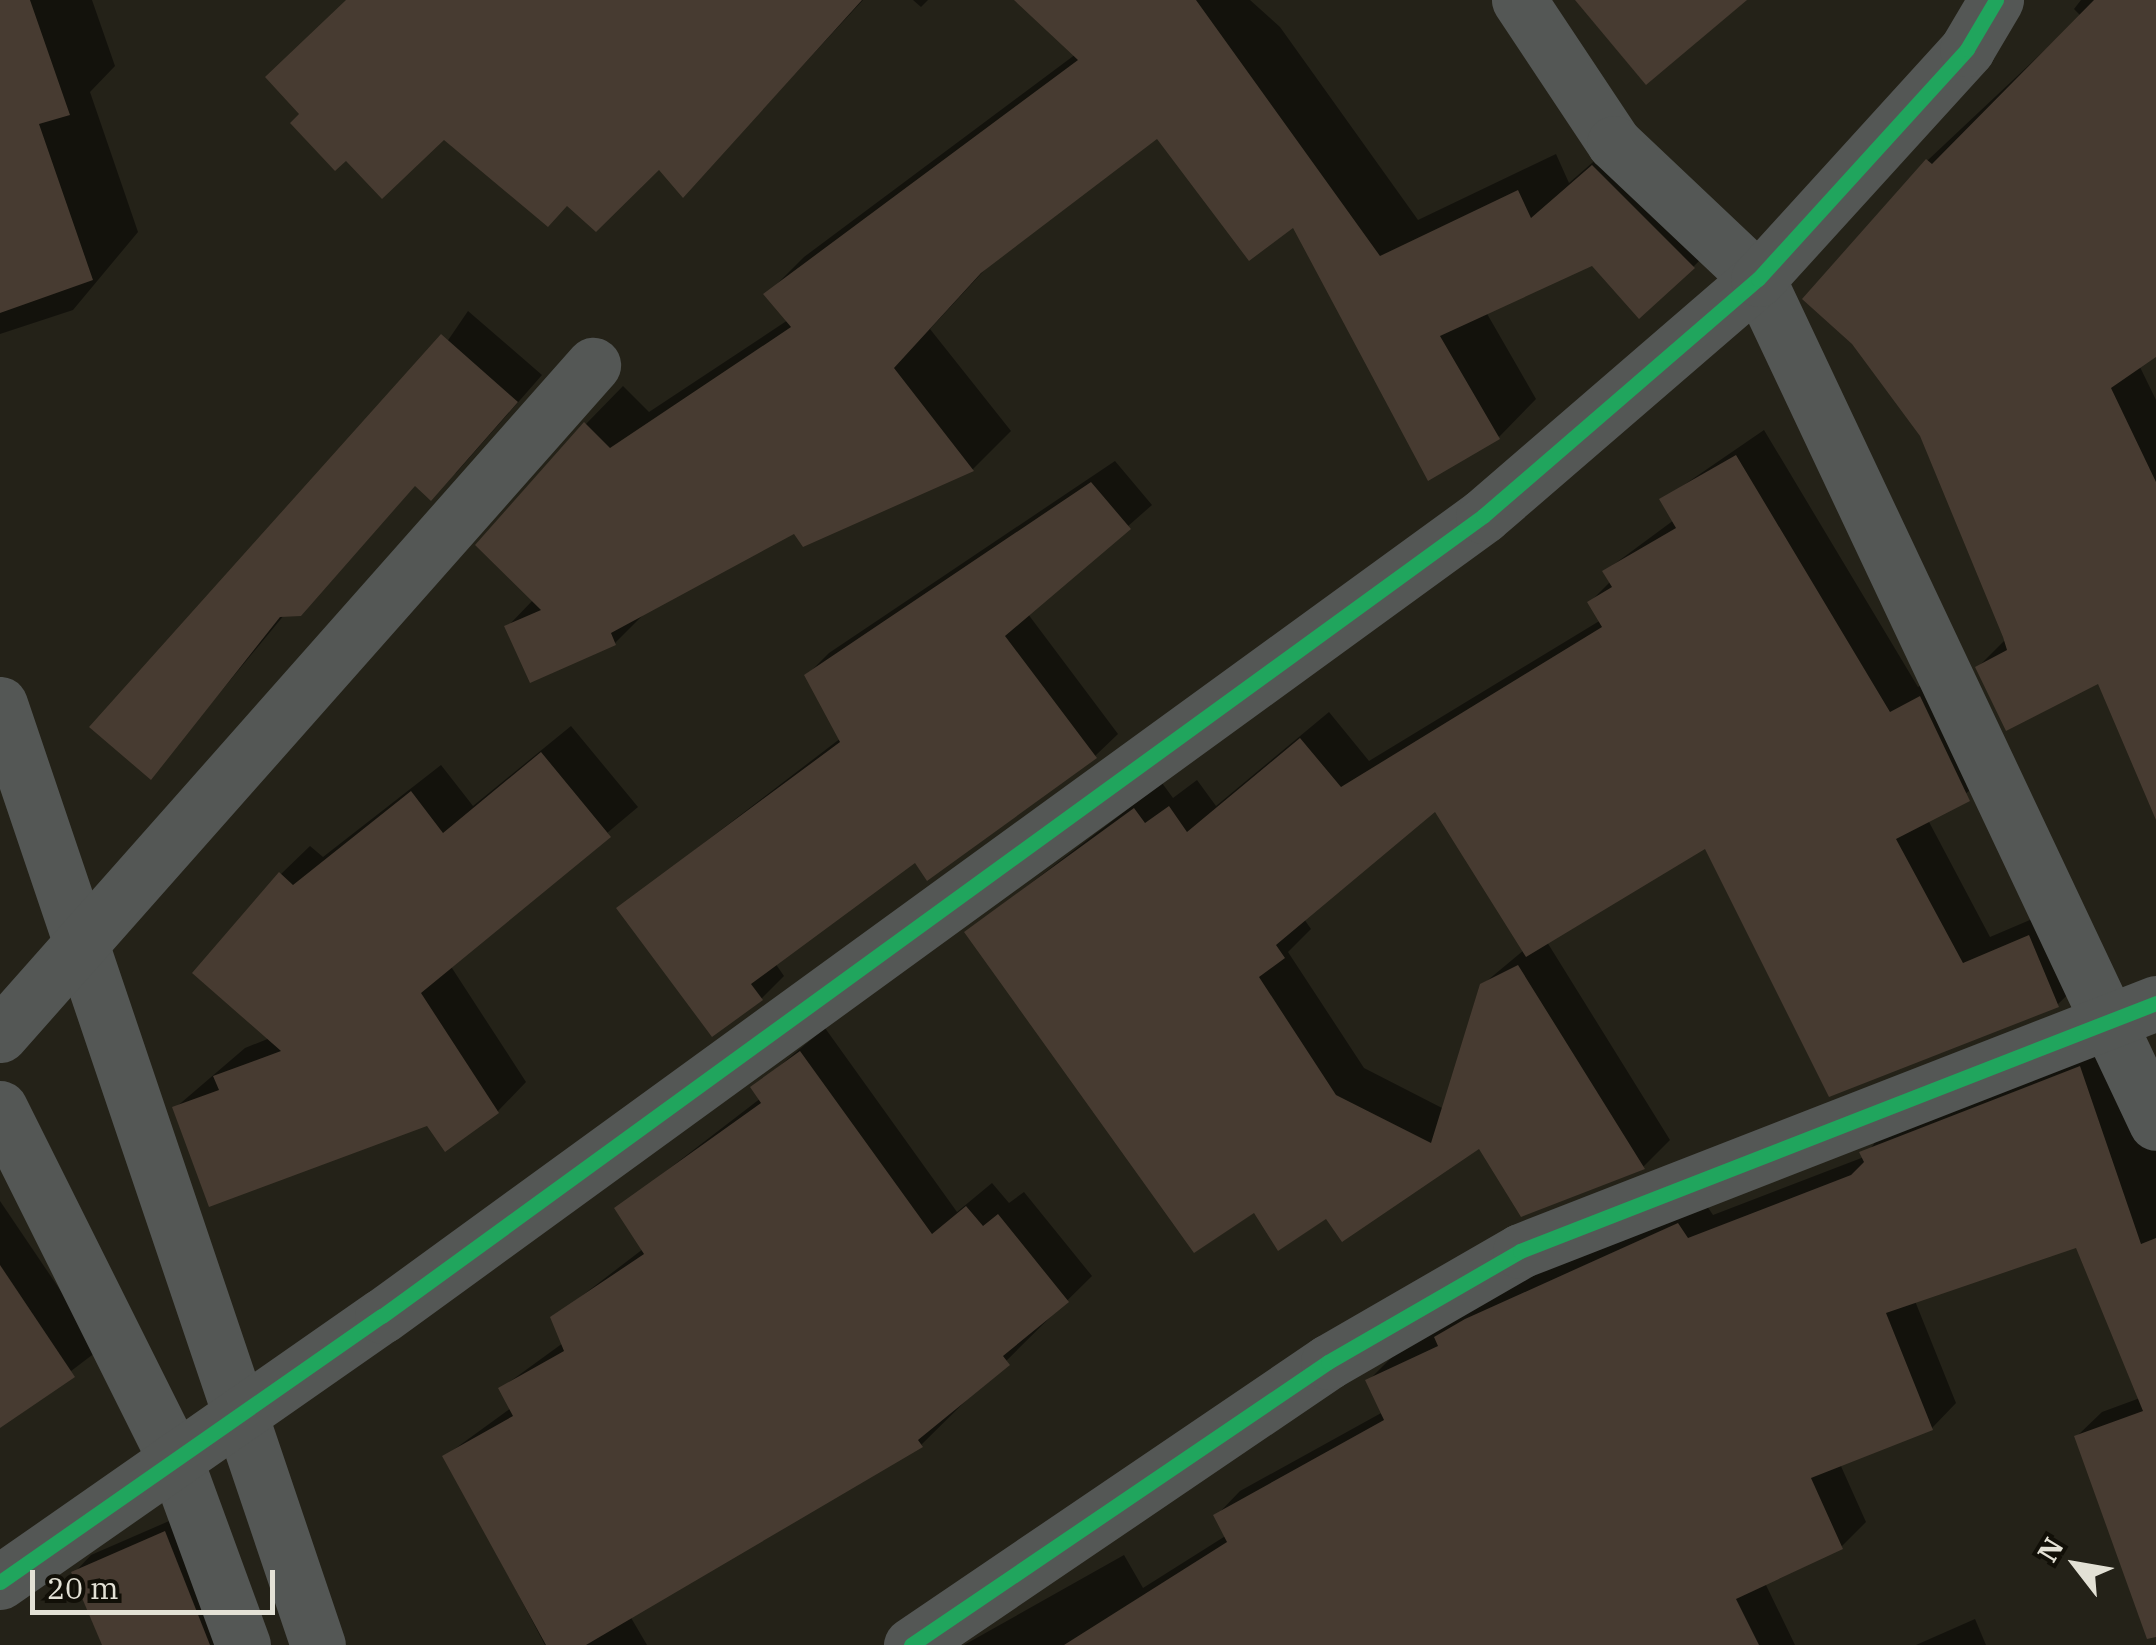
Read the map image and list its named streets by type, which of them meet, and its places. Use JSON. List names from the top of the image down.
{
  "scale_bar": "20 m",
  "north": "top left"
}
